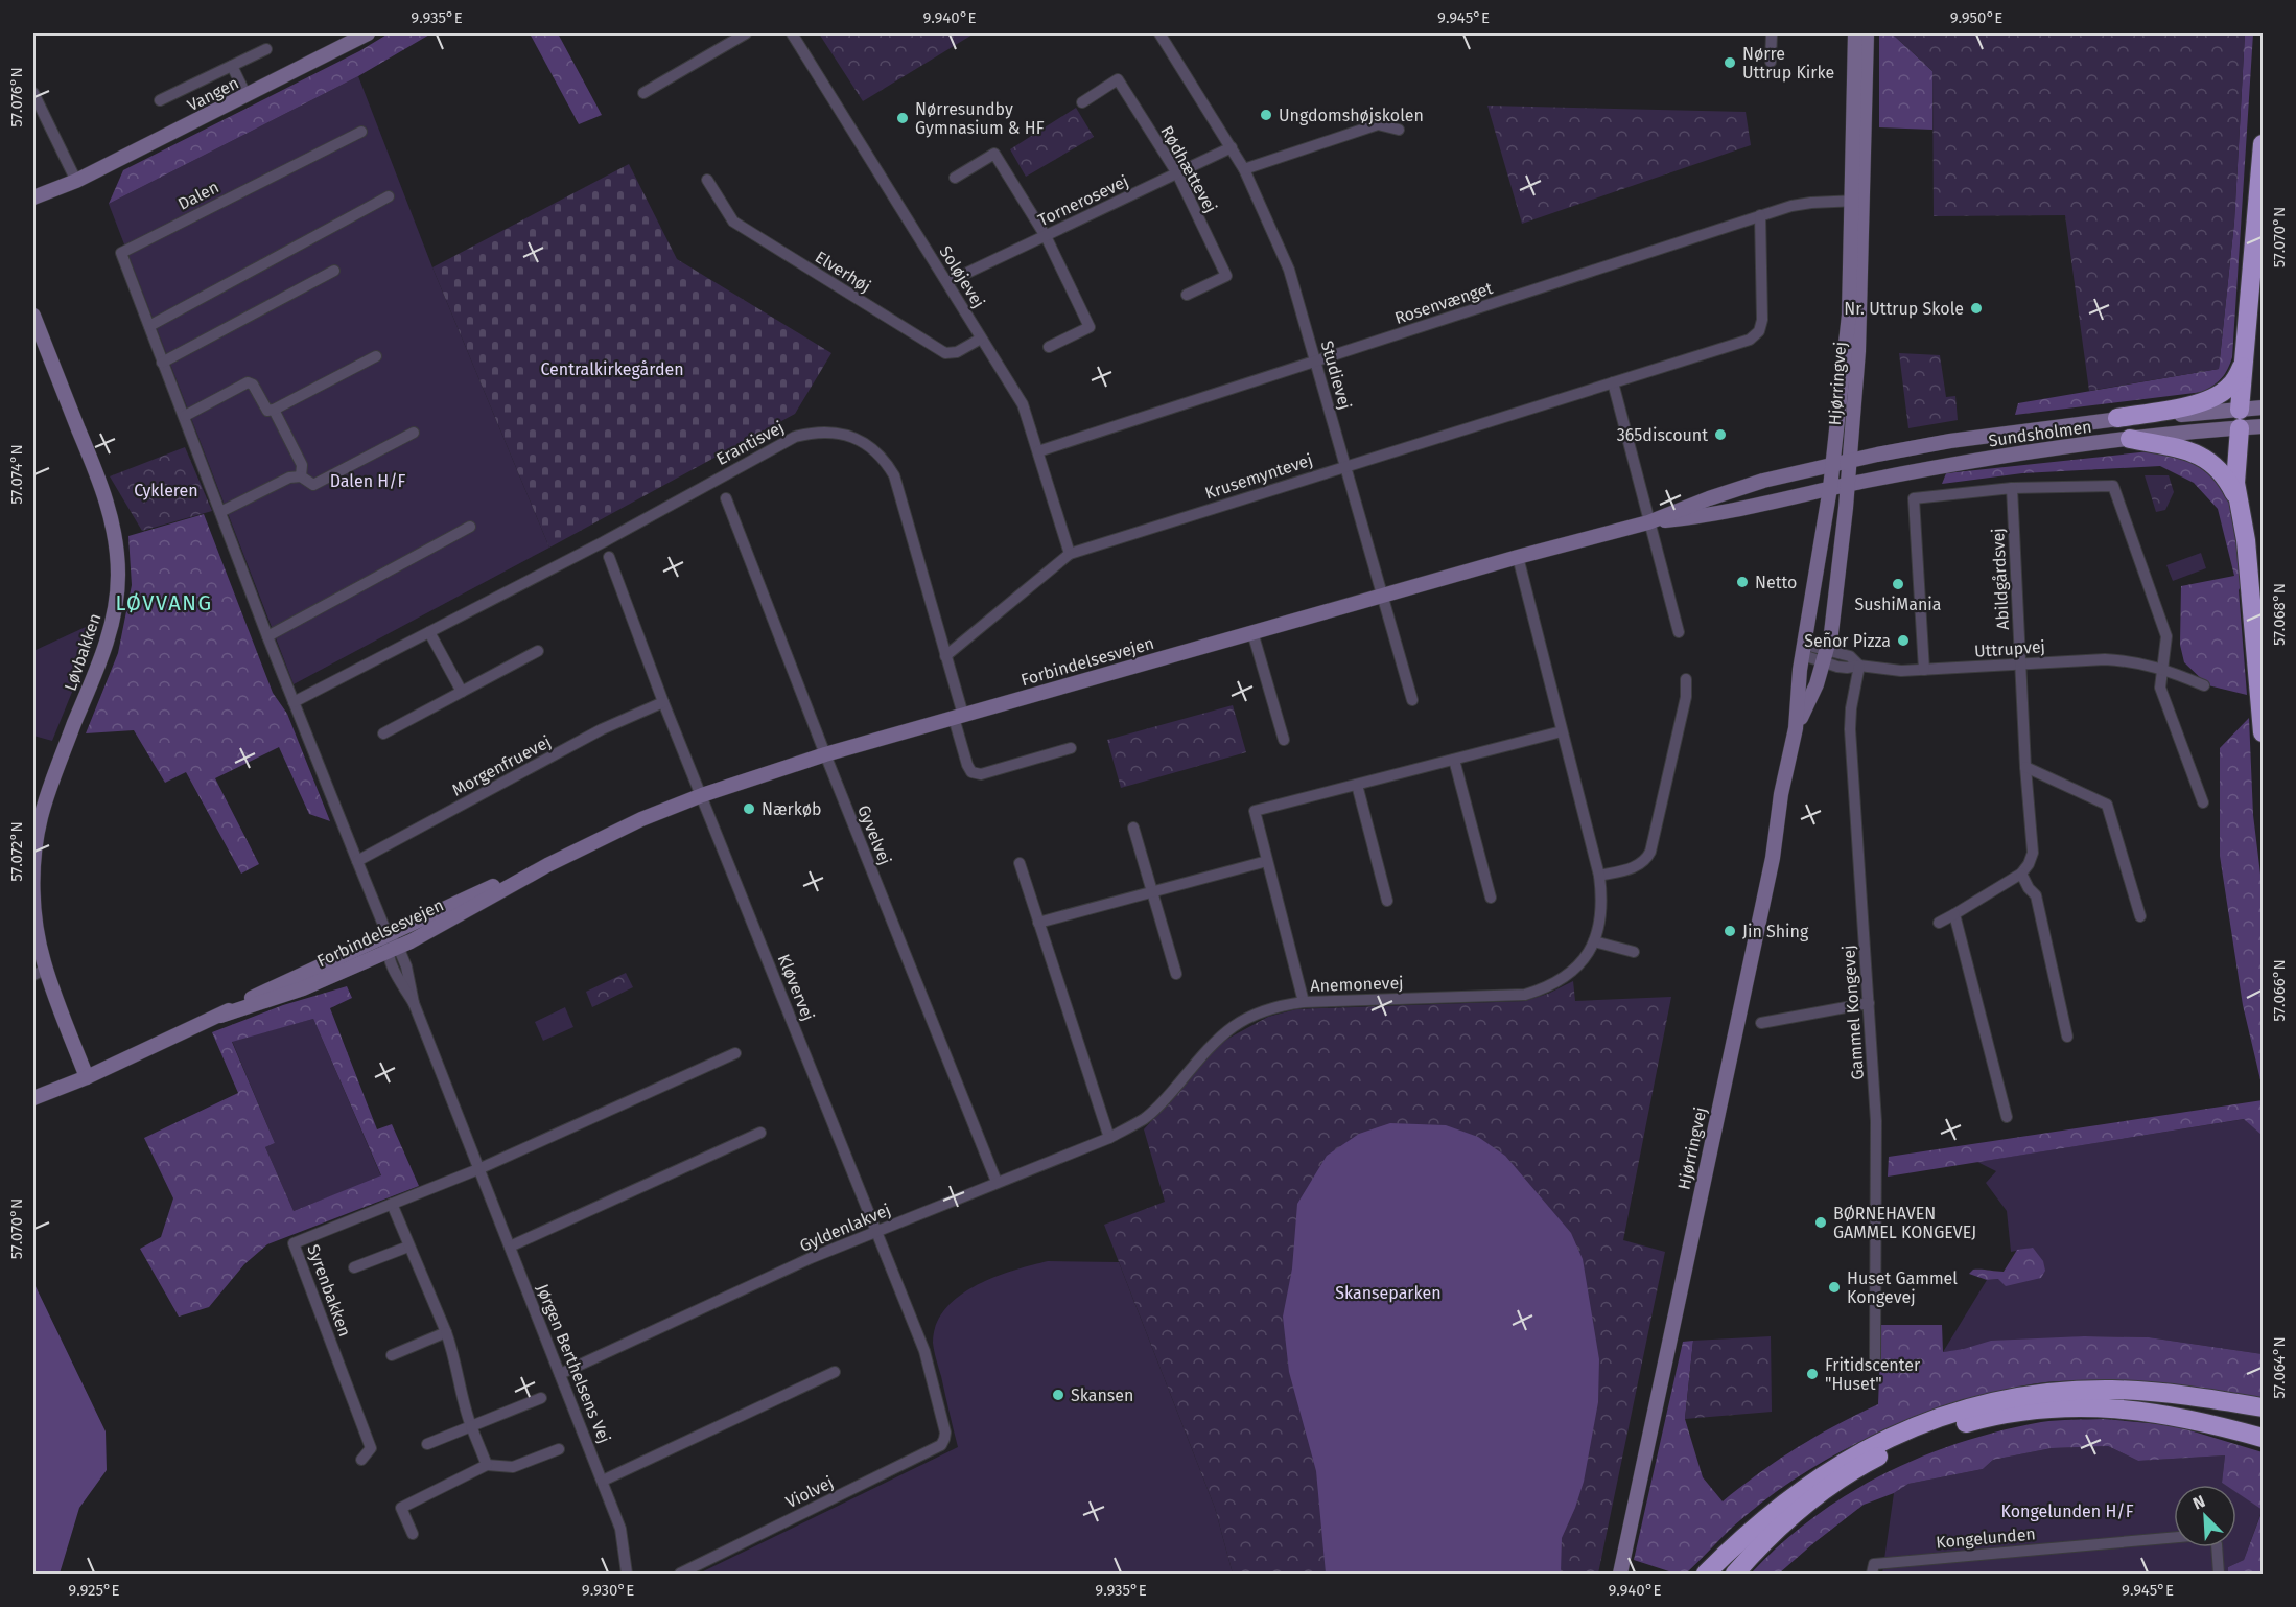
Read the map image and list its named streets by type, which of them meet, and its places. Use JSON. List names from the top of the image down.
{
  "streets": {
    "street": [
      "Vangen",
      "Rødhættevej",
      "Dalen",
      "Tornerosevej",
      "Elverhøj",
      "Soløjevej",
      "Rosenvænget",
      "Studievej",
      "Hjørringvej",
      "Sundsholmen",
      "Erantisvej",
      "Krusemyntevej",
      "Abildgårdsvej",
      "Uttrupvej",
      "Løvbakken",
      "Forbindelsesvejen",
      "Morgenfruevej",
      "Gyvelvej",
      "Anemonevej",
      "Kløvervej",
      "Gammel Kongevej",
      "Gyldenlakvej",
      "Syrenbakken",
      "Jørgen Berthelsens Vej",
      "Violvej",
      "Kongelunden"
    ]
  },
  "crossings": [
    ["Rødhættevej", "Tornerosevej"],
    ["Dalen", "Erantisvej"],
    ["Dalen", "Jørgen Berthelsens Vej"],
    ["Tornerosevej", "Soløjevej"],
    ["Tornerosevej", "Studievej"],
    ["Elverhøj", "Soløjevej"],
    ["Soløjevej", "Rosenvænget"],
    ["Soløjevej", "Krusemyntevej"],
    ["Rosenvænget", "Studievej"],
    ["Rosenvænget", "Hjørringvej"],
    ["Rosenvænget", "Krusemyntevej"],
    ["Studievej", "Krusemyntevej"],
    ["Studievej", "Forbindelsesvejen"],
    ["Hjørringvej", "Sundsholmen"],
    ["Hjørringvej", "Uttrupvej"],
    ["Hjørringvej", "Forbindelsesvejen"],
    ["Sundsholmen", "Forbindelsesvejen"],
    ["Erantisvej", "Krusemyntevej"],
    ["Erantisvej", "Forbindelsesvejen"],
    ["Erantisvej", "Jørgen Berthelsens Vej"],
    ["Abildgårdsvej", "Uttrupvej"],
    ["Uttrupvej", "Gammel Kongevej"],
    ["Løvbakken", "Forbindelsesvejen"],
    ["Forbindelsesvejen", "Gyvelvej"],
    ["Forbindelsesvejen", "Anemonevej"],
    ["Forbindelsesvejen", "Kløvervej"],
    ["Forbindelsesvejen", "Jørgen Berthelsens Vej"],
    ["Morgenfruevej", "Kløvervej"],
    ["Morgenfruevej", "Jørgen Berthelsens Vej"],
    ["Gyvelvej", "Gyldenlakvej"],
    ["Anemonevej", "Gyldenlakvej"],
    ["Kløvervej", "Gyldenlakvej"],
    ["Kløvervej", "Violvej"],
    ["Gyldenlakvej", "Jørgen Berthelsens Vej"],
    ["Syrenbakken", "Jørgen Berthelsens Vej"]
  ],
  "districts": ["LØVVANG"],
  "parks": [
    "Centralkirkegården",
    "Dalen H/F",
    "Cykleren",
    "Skanseparken",
    "Kongelunden H/F"
  ],
  "places": [
    "Nørre Uttrup Kirke",
    "Ungdomshøjskolen",
    "Nørresundby Gymnasium & HF",
    "Nr. Uttrup Skole",
    "365discount",
    "Netto",
    "SushiMania",
    "Señor Pizza",
    "Nærkøb",
    "Jin Shing",
    "BØRNEHAVEN GAMMEL KONGEVEJ",
    "Huset Gammel Kongevej",
    "Fritidscenter \"Huset\"",
    "Skansen"
  ],
  "north": "top left",
  "coordinates": [
    "9.935°E",
    "9.940°E",
    "9.945°E",
    "9.950°E",
    "57.076°N",
    "57.070°N",
    "57.074°N",
    "57.068°N",
    "57.072°N",
    "57.066°N",
    "57.064°N",
    "9.925°E",
    "9.930°E"
  ]
}
